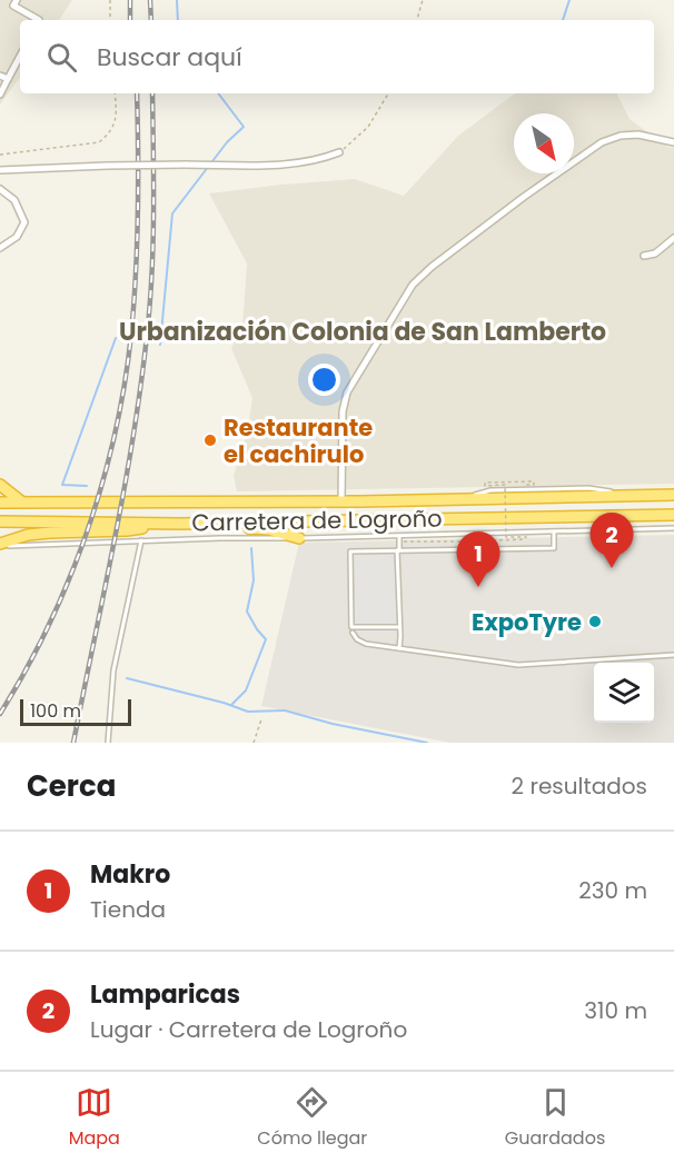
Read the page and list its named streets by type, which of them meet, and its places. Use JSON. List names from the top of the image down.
{
  "streets": {
    "highway": ["Carretera de Logroño"]
  },
  "districts": ["Urbanización Colonia de San Lamberto"],
  "places": ["Restaurante el cachirulo", "ExpoTyre"],
  "scale_bar": "100 m",
  "north": "bottom right",
  "page": {
    "search": "Buscar aquí",
    "pins": ["2", "1"],
    "scale": "100 m",
    "heading": ["Cerca", "2 resultados"],
    "list": [
      {
        "mark": "1",
        "name": "Makro",
        "note": "Tienda",
        "value": "230 m"
      },
      {
        "mark": "2",
        "name": "Lamparicas",
        "note": "Lugar · Carretera de Logroño",
        "value": "310 m"
      }
    ],
    "nav": ["Mapa", "Cómo llegar", "Guardados"]
  }
}
